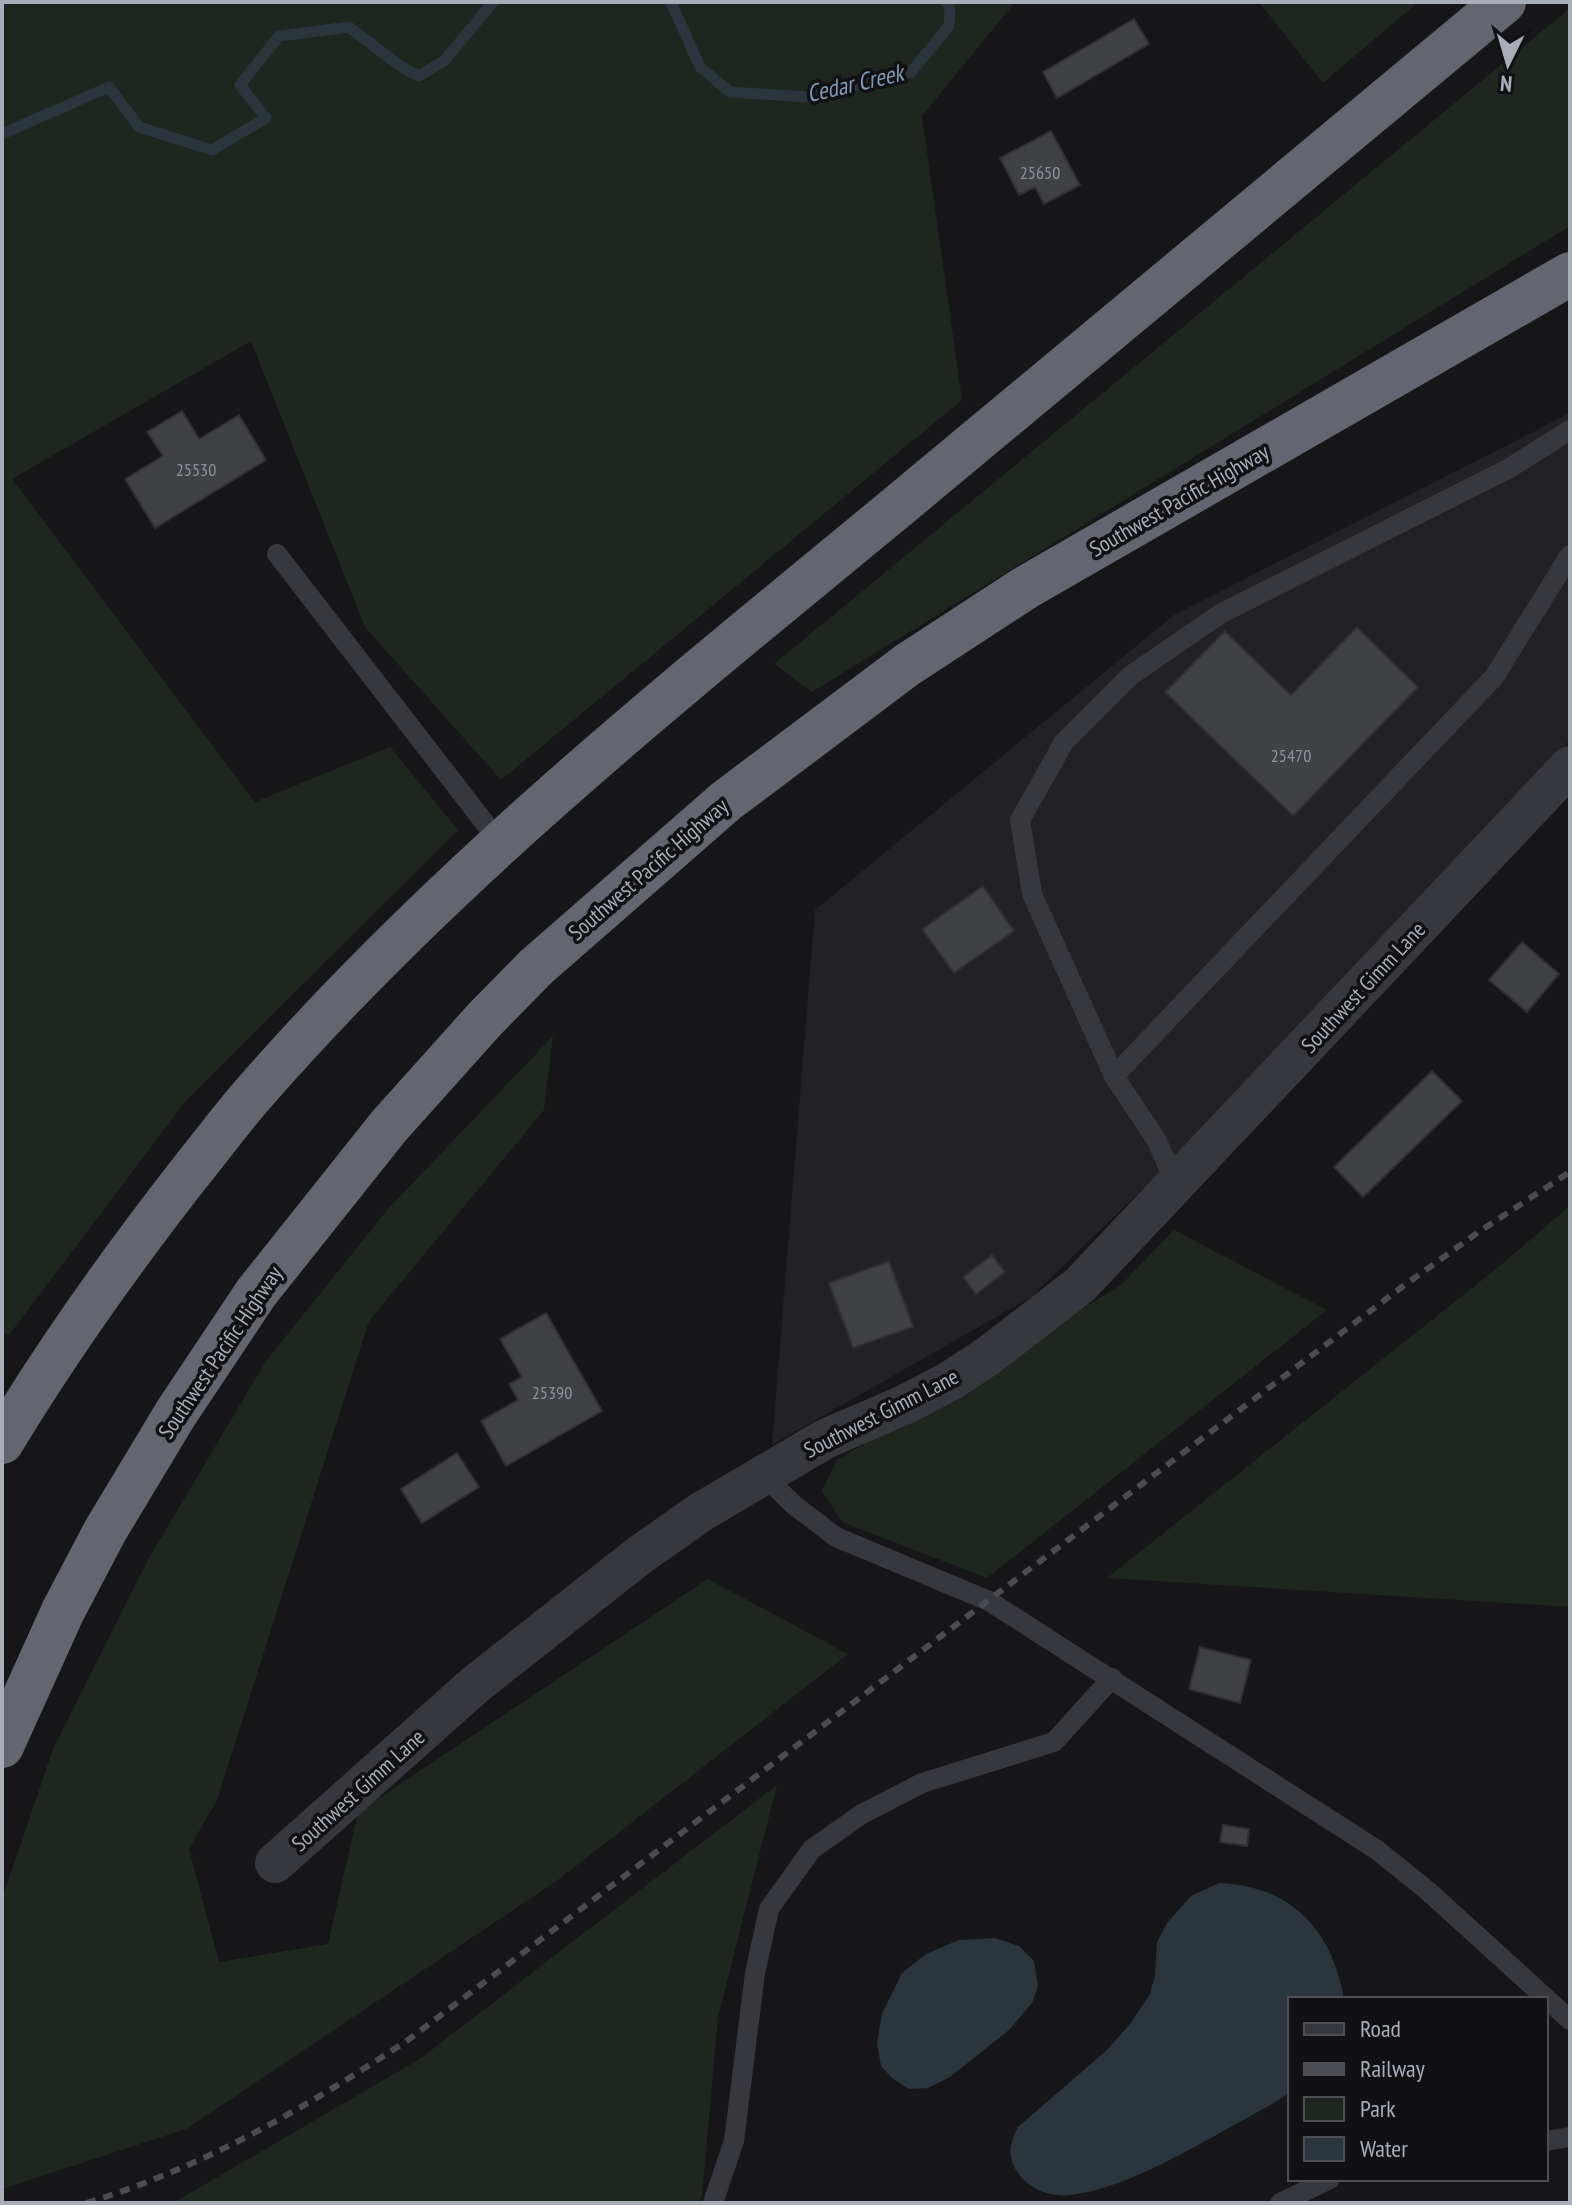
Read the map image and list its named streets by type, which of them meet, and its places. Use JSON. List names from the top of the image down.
{
  "streets": {
    "highway": ["Southwest Pacific Highway"],
    "street": ["Southwest Gimm Lane"]
  },
  "water": ["Cedar Creek"],
  "house_numbers": [
    "25650",
    "25530",
    "25470",
    "25390"
  ],
  "legend": [
    "Road",
    "Railway",
    "Park",
    "Water"
  ],
  "north": "bottom"
}
